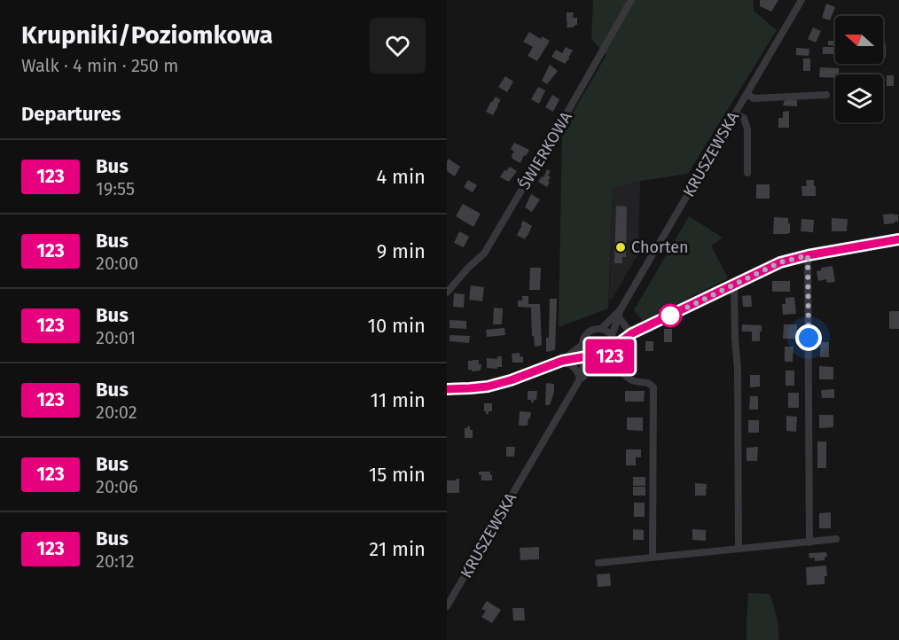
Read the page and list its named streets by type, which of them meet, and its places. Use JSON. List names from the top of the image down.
{
  "streets": {
    "street": ["ŚWIERKOWA", "KRUSZEWSKA"]
  },
  "places": ["Chorten"],
  "lines": ["bus line 123"],
  "north": "left",
  "page": {
    "heading": [
      ["Krupniki/Poziomkowa", "Walk · 4 min · 250 m"],
      "Departures"
    ],
    "on_map": "123",
    "list": [
      {
        "mark": "123",
        "name": "Bus",
        "note": "19:55",
        "value": "4 min"
      },
      {
        "mark": "123",
        "name": "Bus",
        "note": "20:00",
        "value": "9 min"
      },
      {
        "mark": "123",
        "name": "Bus",
        "note": "20:01",
        "value": "10 min"
      },
      {
        "mark": "123",
        "name": "Bus",
        "note": "20:02",
        "value": "11 min"
      },
      {
        "mark": "123",
        "name": "Bus",
        "note": "20:06",
        "value": "15 min"
      },
      {
        "mark": "123",
        "name": "Bus",
        "note": "20:12",
        "value": "21 min"
      }
    ]
  }
}
